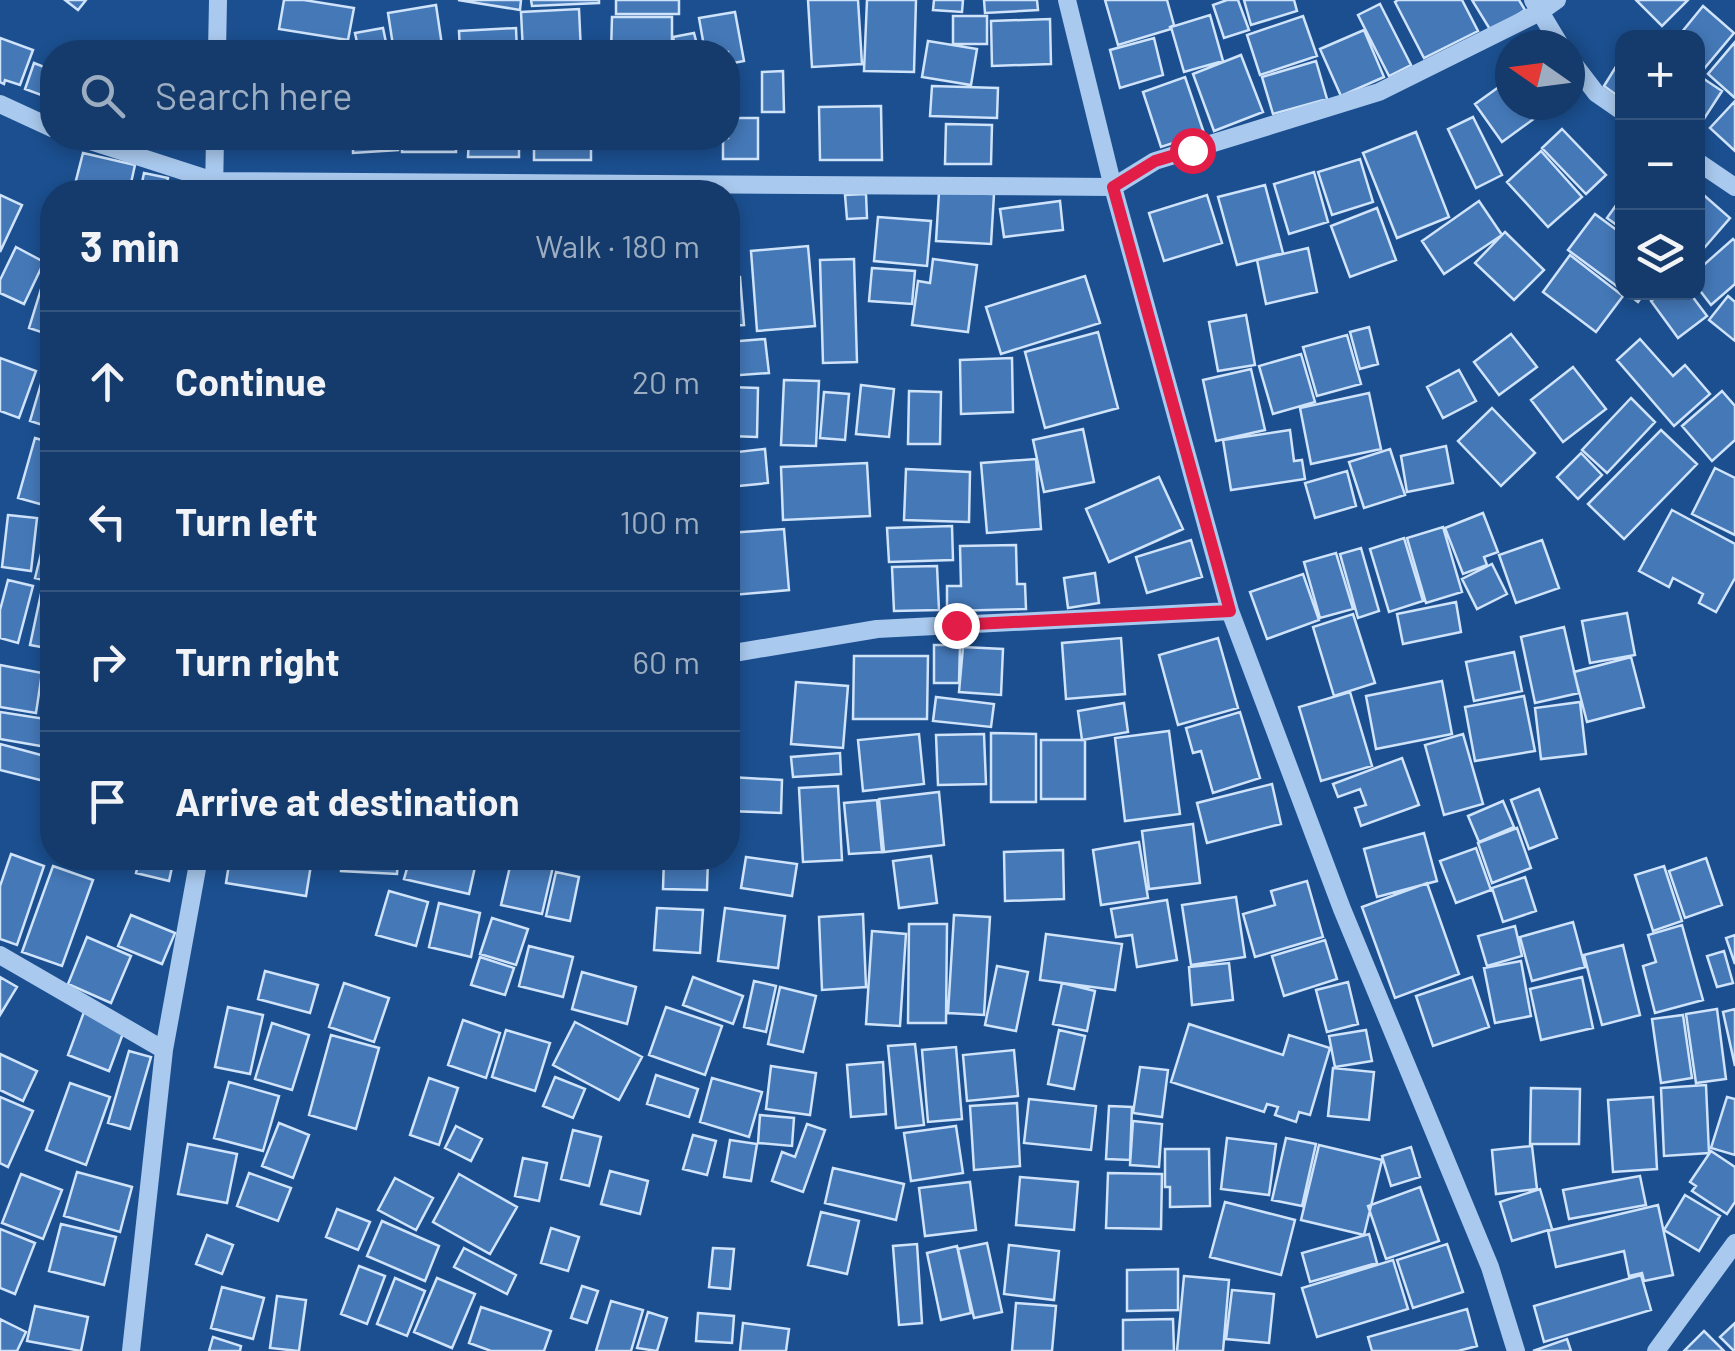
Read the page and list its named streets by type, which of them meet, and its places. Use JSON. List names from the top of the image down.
{
  "north": "left",
  "page": {
    "map_buttons": ["+", "−"],
    "search": "Search here",
    "heading": ["3 min", "Walk · 180 m"],
    "list": [
      ["Continue", "20 m"],
      ["Turn left", "100 m"],
      ["Turn right", "60 m"],
      "Arrive at destination"
    ]
  }
}
